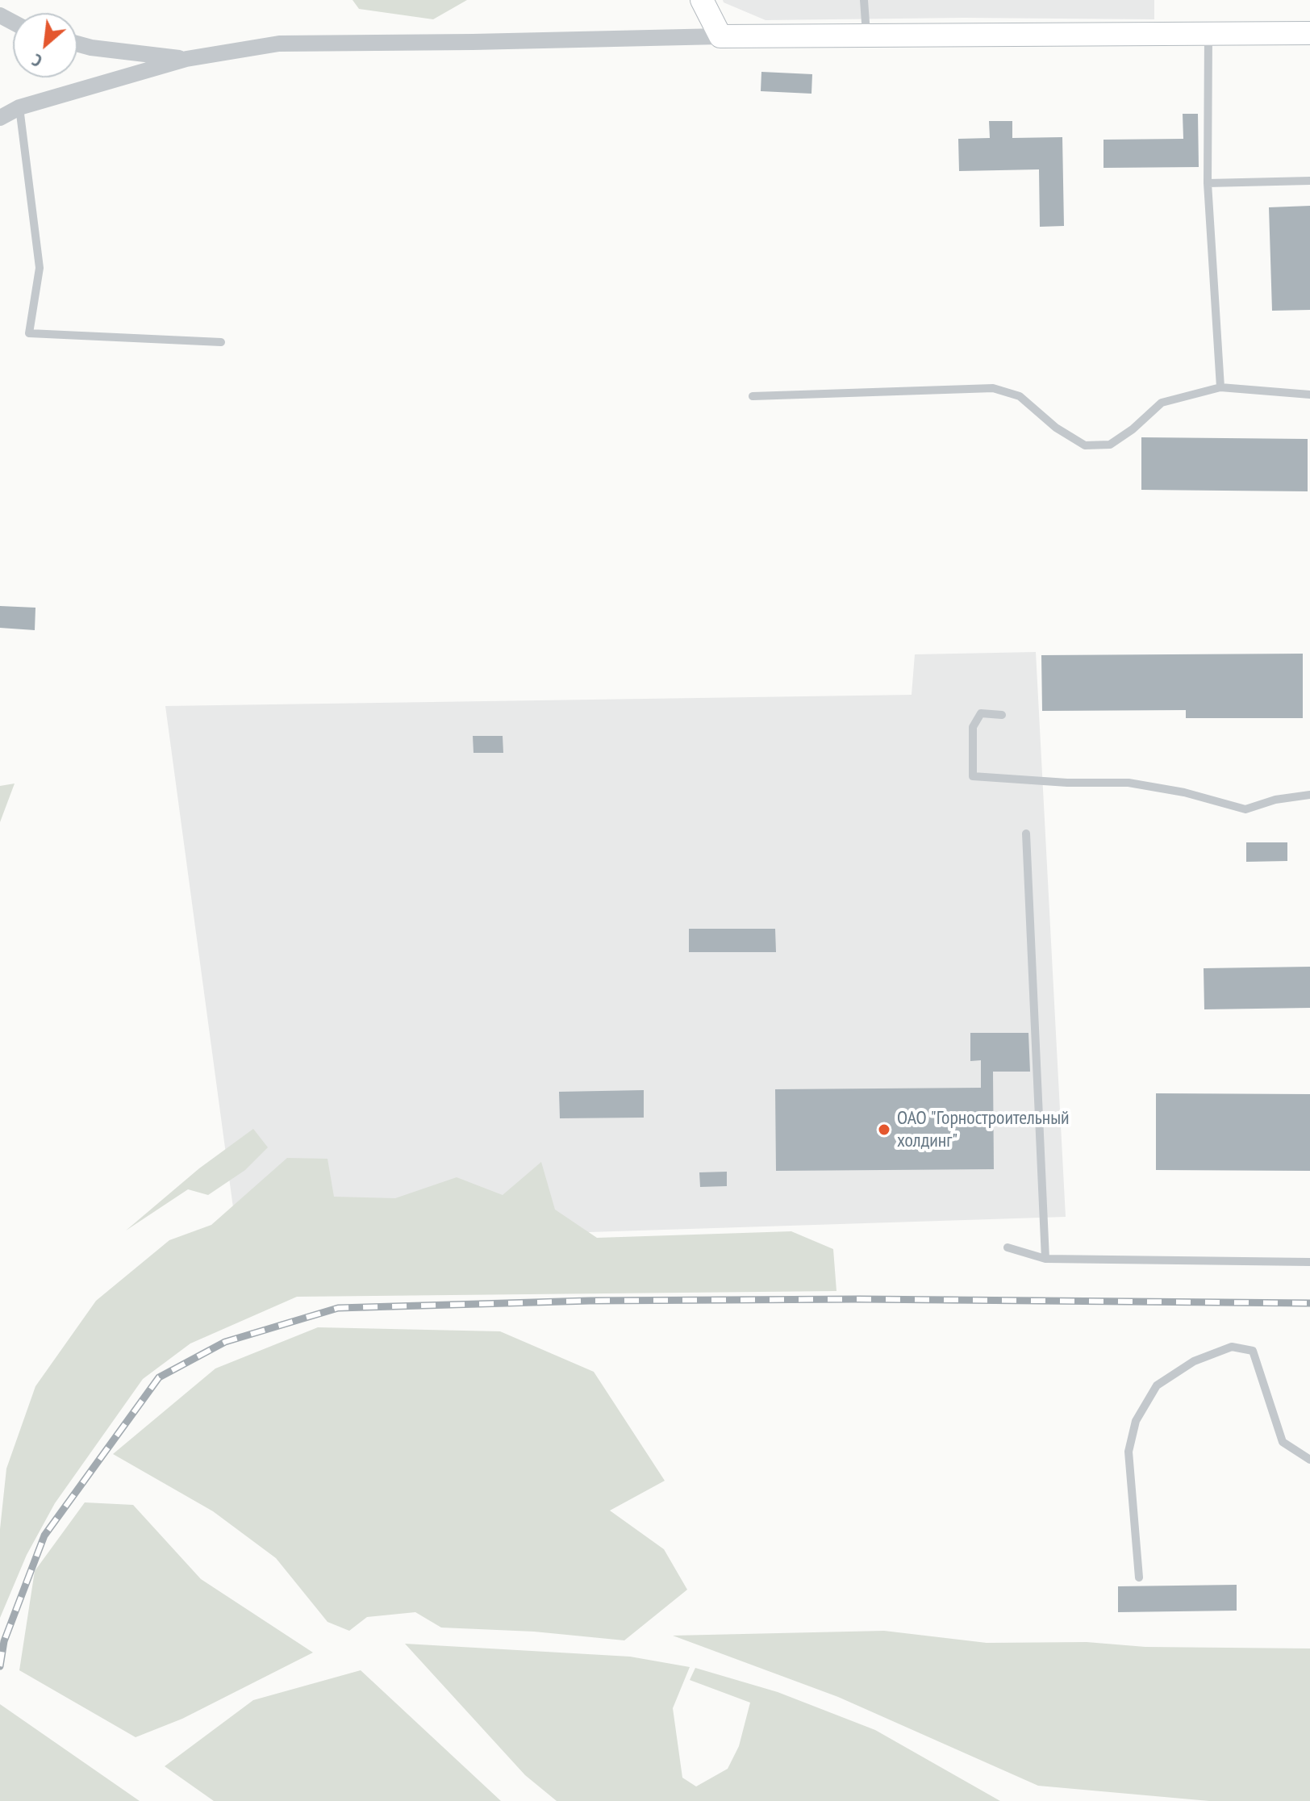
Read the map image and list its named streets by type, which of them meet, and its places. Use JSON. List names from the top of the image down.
{
  "places": ["ОАО \"Горностроительный холдинг\""],
  "north": "bottom left"
}
